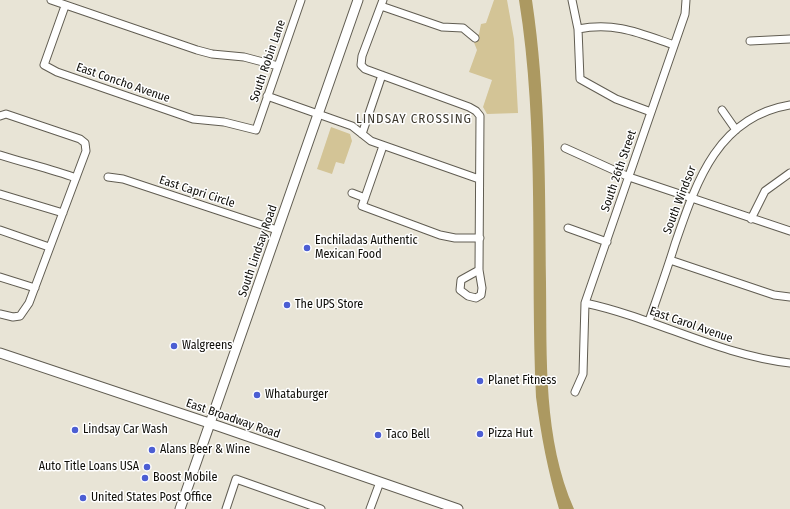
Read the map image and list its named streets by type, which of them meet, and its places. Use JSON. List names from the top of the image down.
{
  "streets": {
    "main road": ["South Lindsay Road", "East Broadway Road"],
    "street": [
      "South Robin Lane",
      "East Concho Avenue",
      "South 26th Street",
      "East Capri Circle",
      "South Windsor",
      "East Carol Avenue"
    ]
  },
  "crossings": [
    ["South Robin Lane", "East Concho Avenue"],
    ["South 26th Street", "East Carol Avenue"],
    ["East Capri Circle", "South Lindsay Road"],
    ["South Windsor", "East Carol Avenue"],
    ["South Lindsay Road", "East Broadway Road"]
  ],
  "districts": ["LINDSAY CROSSING"],
  "places": [
    "Enchiladas Authentic Mexican Food",
    "The UPS Store",
    "Walgreens",
    "Planet Fitness",
    "Whataburger",
    "Lindsay Car Wash",
    "Pizza Hut",
    "Taco Bell",
    "Alans Beer & Wine",
    "Auto Title Loans USA",
    "Boost Mobile",
    "United States Post Office"
  ]
}
